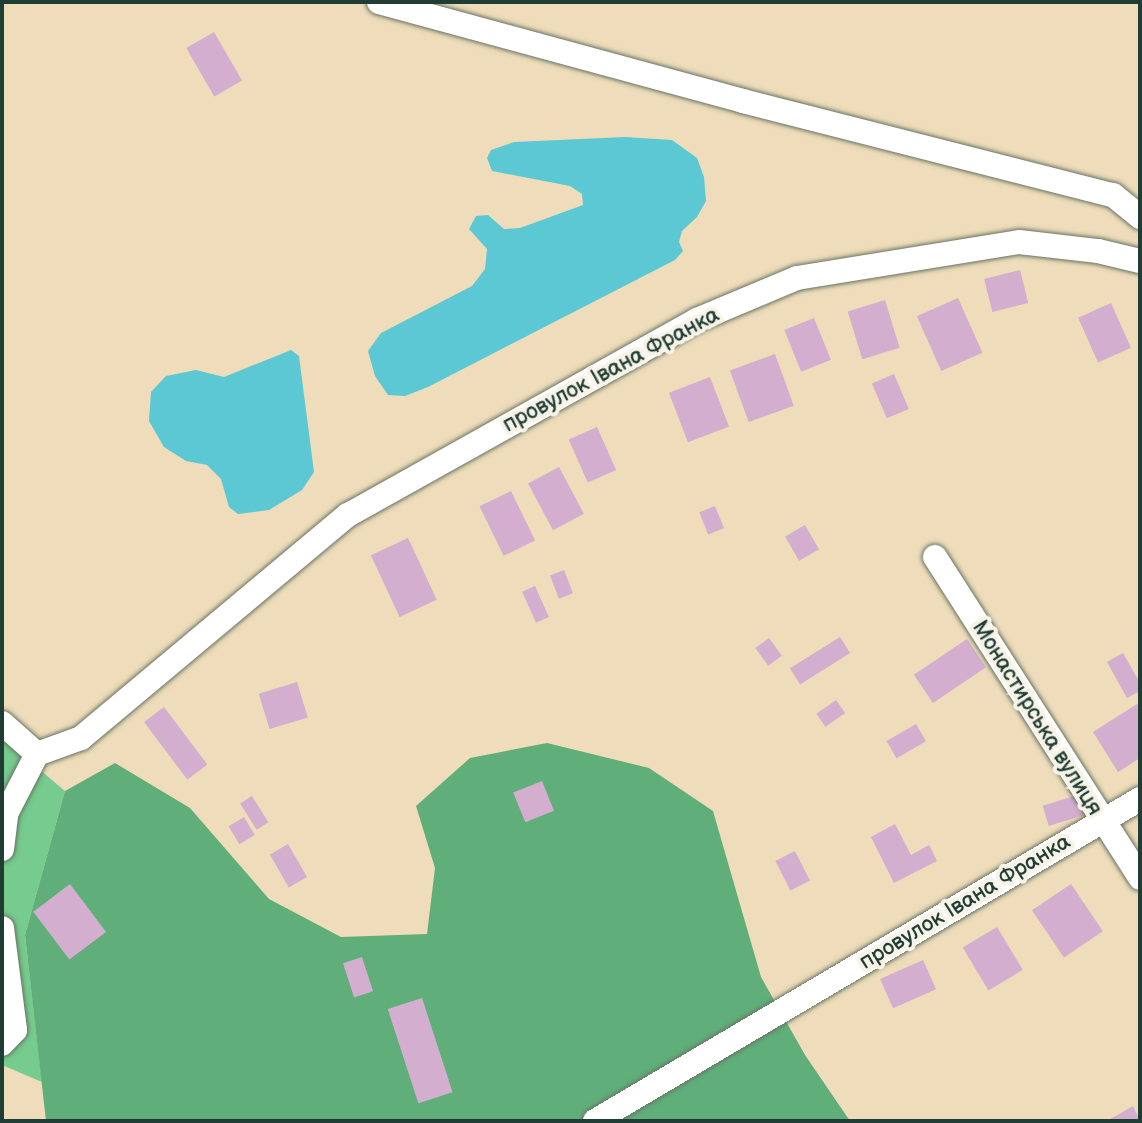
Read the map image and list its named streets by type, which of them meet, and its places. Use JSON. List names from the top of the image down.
{
  "streets": {
    "street": ["провулок Івана Франка", "Монастирська вулиця"]
  },
  "crossings": [
    ["провулок Івана Франка", "Монастирська вулиця"]
  ]
}
